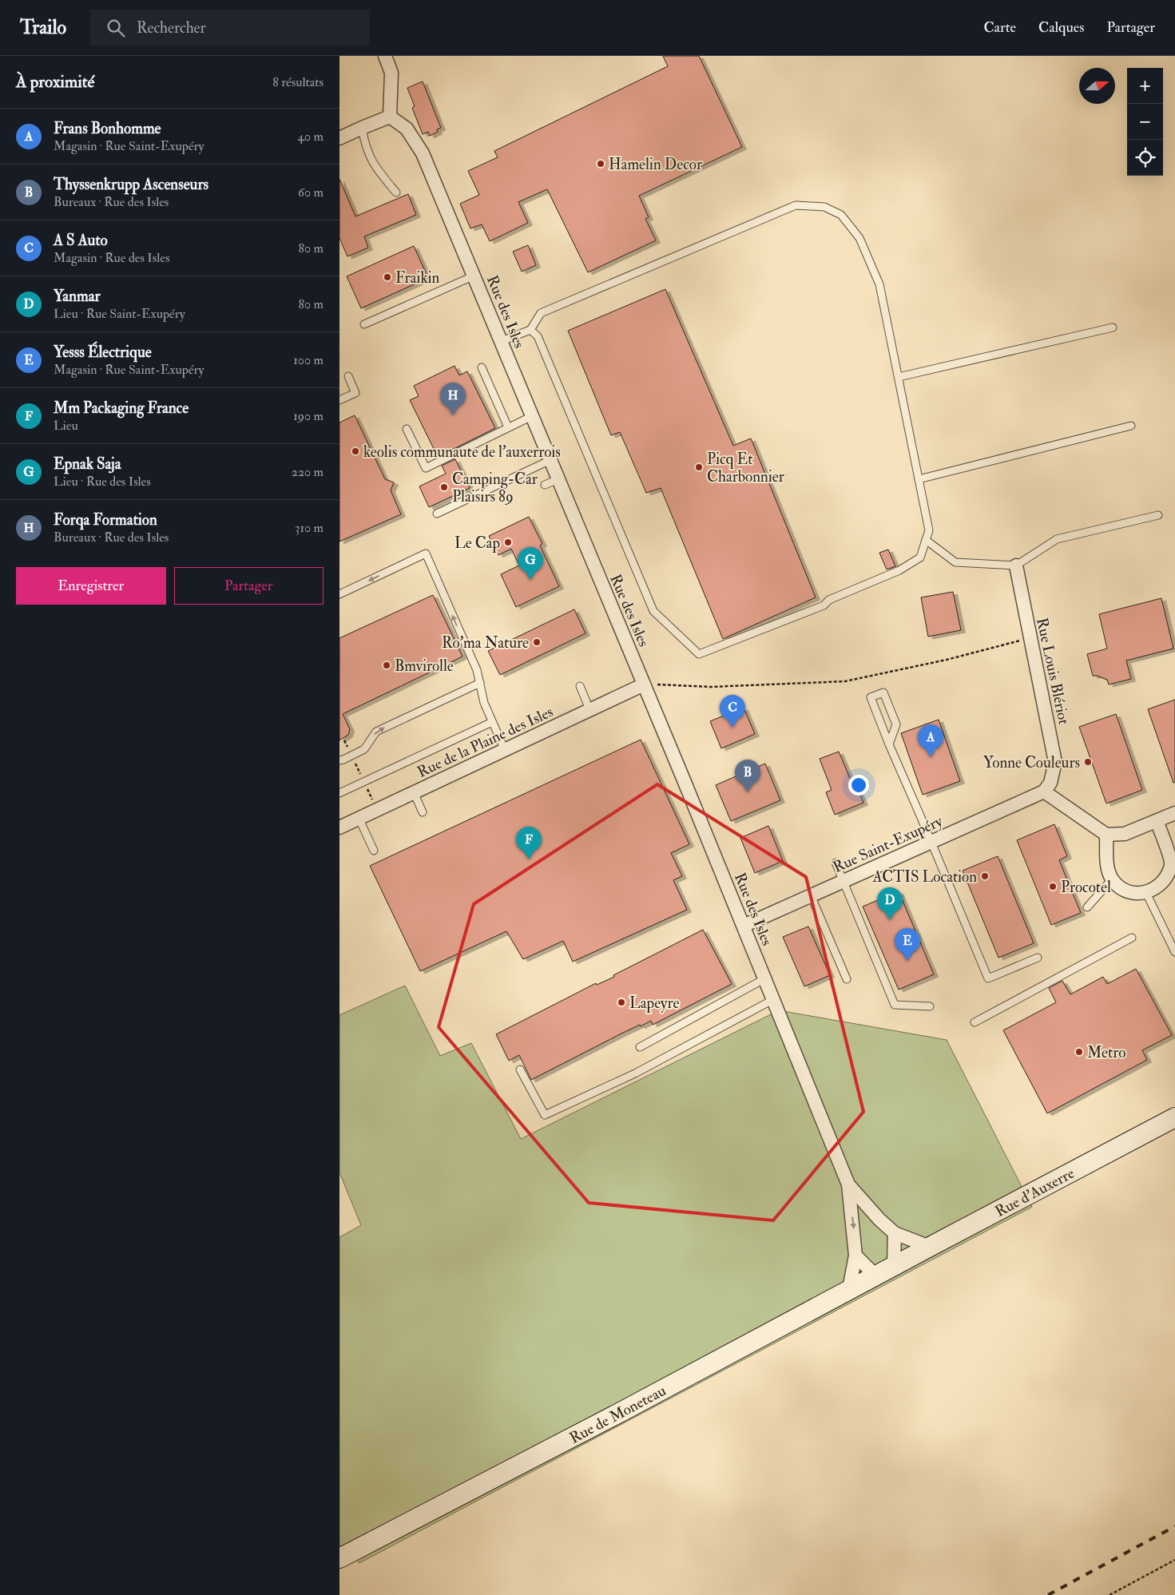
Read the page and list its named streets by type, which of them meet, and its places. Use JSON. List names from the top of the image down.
{
  "streets": {
    "main road": ["Rue d'Auxerre", "Rue de Moneteau"],
    "street": [
      "Rue des Isles",
      "Rue Louis Blériot",
      "Rue de la Plaine des Isles",
      "Rue Saint-Exupéry"
    ]
  },
  "crossings": [
    ["Rue des Isles", "Rue de la Plaine des Isles"],
    ["Rue des Isles", "Rue Saint-Exupéry"],
    ["Rue des Isles", "Rue d'Auxerre"],
    ["Rue des Isles", "Rue de Moneteau"],
    ["Rue Louis Blériot", "Rue Saint-Exupéry"],
    ["Rue d'Auxerre", "Rue de Moneteau"]
  ],
  "places": [
    "Hamelin Decor",
    "Fraikin",
    "keolis communaute de l'auxerrois",
    "Picq Et Charbonnier",
    "Camping-Car Plaisirs 89",
    "Le Cap",
    "Ro'ma Nature",
    "Bmvirolle",
    "Yonne Couleurs",
    "ACTIS Location",
    "Procotel",
    "Lapeyre",
    "Metro"
  ],
  "north": "right",
  "page": {
    "header": "Trailo",
    "search": "Rechercher",
    "nav": ["Carte", "Calques", "Partager"],
    "heading": ["À proximité", "8 résultats"],
    "map_buttons": ["+", "−"],
    "list": [
      {
        "mark": "A",
        "name": "Frans Bonhomme",
        "note": "Magasin · Rue Saint-Exupéry",
        "value": "40 m"
      },
      {
        "mark": "B",
        "name": "Thyssenkrupp Ascenseurs",
        "note": "Bureaux · Rue des Isles",
        "value": "60 m"
      },
      {
        "mark": "C",
        "name": "A S Auto",
        "note": "Magasin · Rue des Isles",
        "value": "80 m"
      },
      {
        "mark": "D",
        "name": "Yanmar",
        "note": "Lieu · Rue Saint-Exupéry",
        "value": "80 m"
      },
      {
        "mark": "E",
        "name": "Yesss Électrique",
        "note": "Magasin · Rue Saint-Exupéry",
        "value": "100 m"
      },
      {
        "mark": "F",
        "name": "Mm Packaging France",
        "note": "Lieu",
        "value": "190 m"
      },
      {
        "mark": "G",
        "name": "Epnak Saja",
        "note": "Lieu · Rue des Isles",
        "value": "220 m"
      },
      {
        "mark": "H",
        "name": "Forqa Formation",
        "note": "Bureaux · Rue des Isles",
        "value": "310 m"
      }
    ],
    "pins": [
      "H",
      "G",
      "C",
      "A",
      "B",
      "F",
      "D",
      "E"
    ],
    "buttons": ["Enregistrer", "Partager"]
  }
}
